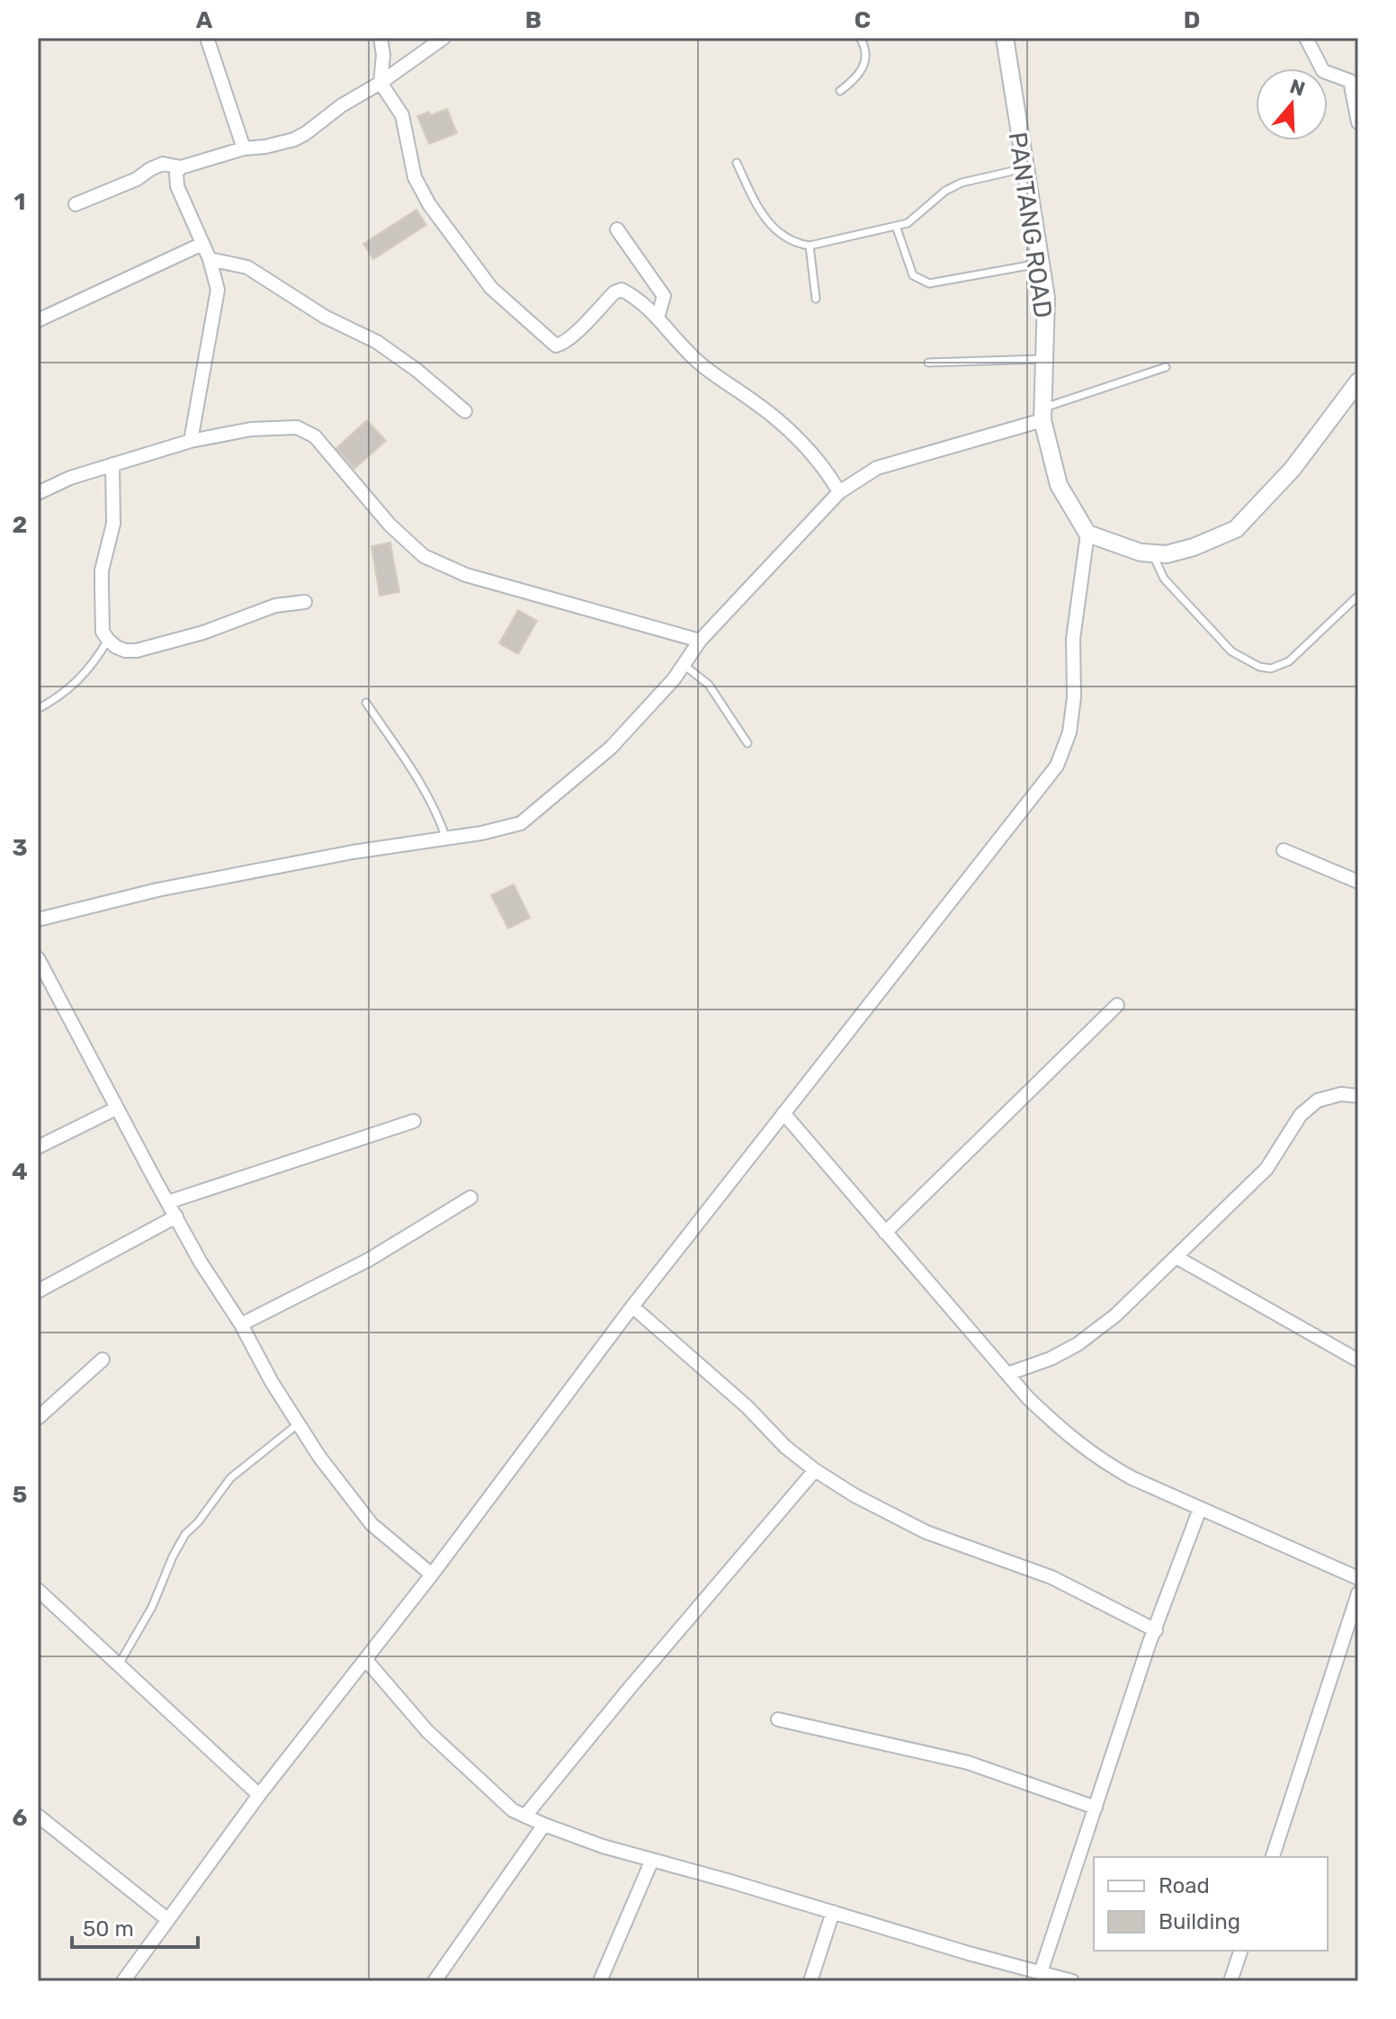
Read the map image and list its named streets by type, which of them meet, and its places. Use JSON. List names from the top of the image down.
{
  "streets": {
    "street": ["PANTANG ROAD"]
  },
  "legend": ["Road", "Building"],
  "scale_bar": "50 m",
  "north": "top",
  "grid": {
    "columns": [
      "A",
      "B",
      "C",
      "D"
    ],
    "rows": [
      "1",
      "2",
      "3",
      "4",
      "5",
      "6"
    ]
  }
}
